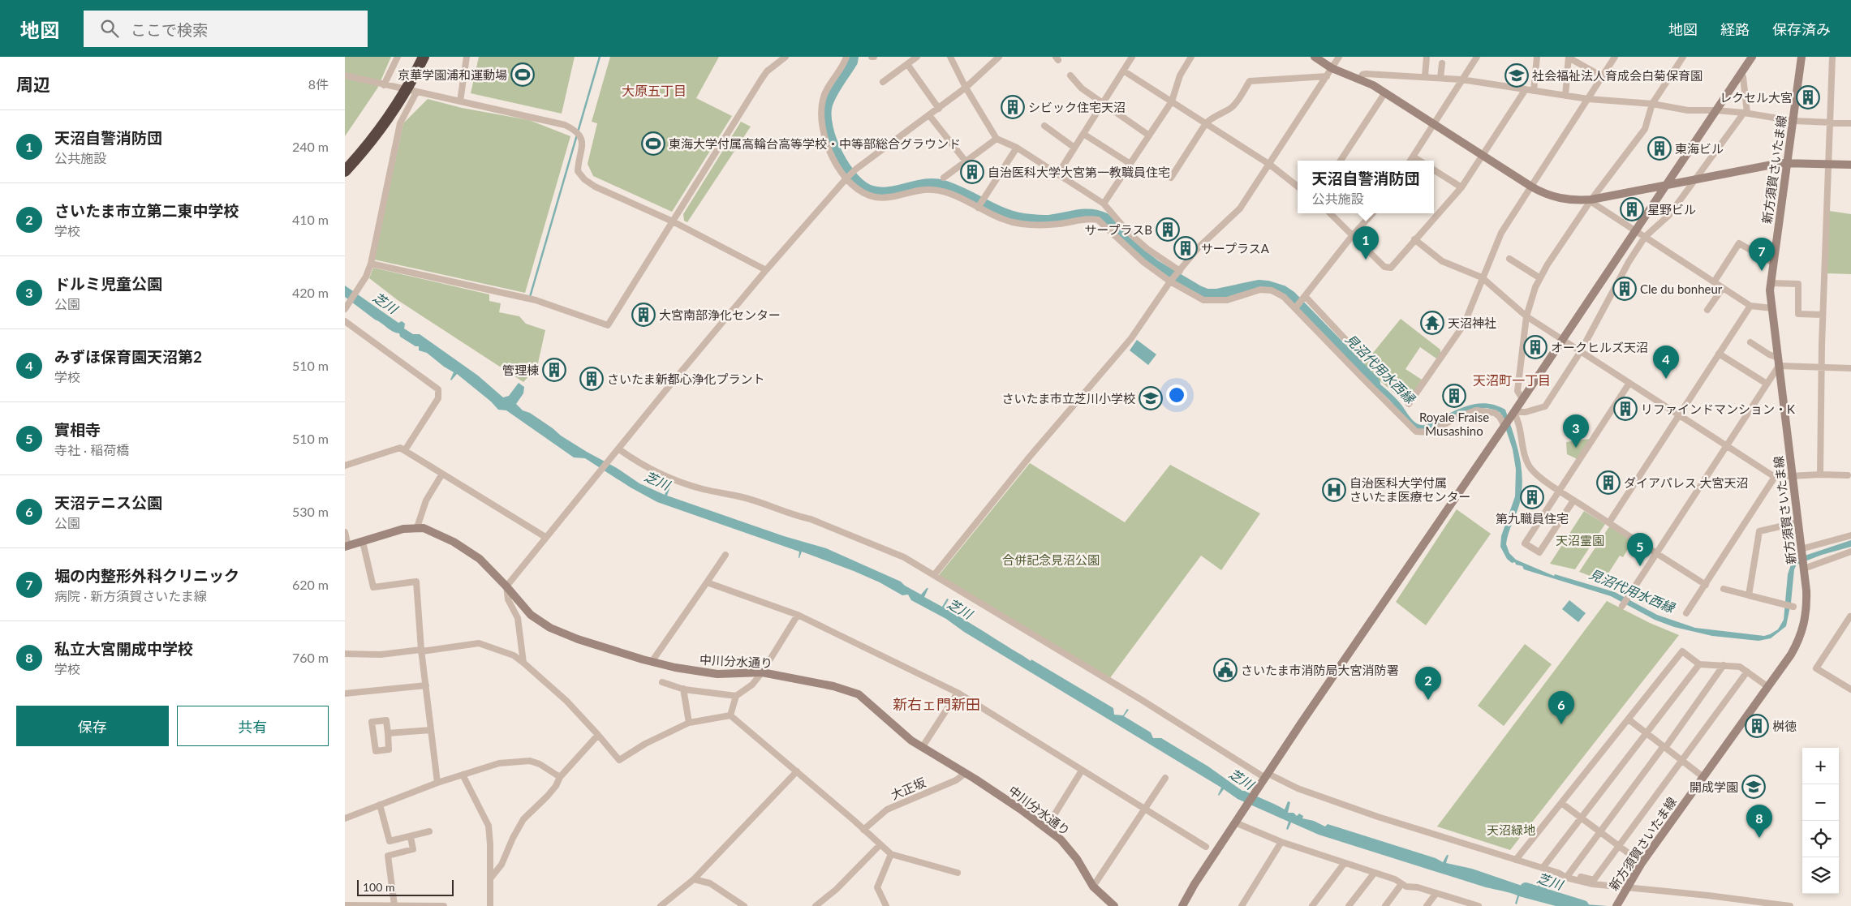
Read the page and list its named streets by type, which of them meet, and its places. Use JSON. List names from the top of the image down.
{
  "streets": {
    "street": ["新方須賀さいたま線", "中川分水通り", "大正坂"]
  },
  "crossings": [
    ["中川分水通り", "大正坂"]
  ],
  "districts": ["大原五丁目", "天沼町一丁目", "新右ェ門新田"],
  "water": ["芝川", "見沼代用水西縁"],
  "parks": ["天沼霊園", "合併記念見沼公園", "天沼緑地"],
  "places": {
    "sports": ["京華学園浦和運動場", "東海大学付属高輪台高等学校・中等部総合グラウンド"],
    "school or university": ["社会福祉法人育成会白菊保育園", "さいたま市立芝川小学校", "開成学園"],
    "building": [
      "レクセル大宮",
      "シビック住宅天沼",
      "東海ビル",
      "自治医科大学大宮第一教職員住宅",
      "星野ビル",
      "サープラスB",
      "サープラスA",
      "Cle du bonheur",
      "大宮南部浄化センター",
      "オークヒルズ天沼",
      "管理棟",
      "さいたま新都心浄化プラント",
      "Royale Fraise Musashino",
      "リファインドマンション・K",
      "ダイアパレス 大宮天沼",
      "第九職員住宅",
      "桝徳"
    ],
    "temple": ["天沼神社"],
    "hospital": ["自治医科大学付属 さいたま医療センター"],
    "public building": ["さいたま市消防局大宮消防署"]
  },
  "scale_bar": "100 m",
  "page": {
    "header": "地図",
    "search": "ここで検索",
    "nav": ["地図", "経路", "保存済み"],
    "heading": ["周辺", "8件"],
    "list": [
      {
        "mark": "1",
        "name": "天沼自警消防団",
        "note": "公共施設",
        "value": "240 m"
      },
      {
        "mark": "2",
        "name": "さいたま市立第二東中学校",
        "note": "学校",
        "value": "410 m"
      },
      {
        "mark": "3",
        "name": "ドルミ児童公園",
        "note": "公園",
        "value": "420 m"
      },
      {
        "mark": "4",
        "name": "みずほ保育園天沼第2",
        "note": "学校",
        "value": "510 m"
      },
      {
        "mark": "5",
        "name": "實相寺",
        "note": "寺社 · 稲荷橋",
        "value": "510 m"
      },
      {
        "mark": "6",
        "name": "天沼テニス公園",
        "note": "公園",
        "value": "530 m"
      },
      {
        "mark": "7",
        "name": "堀の内整形外科クリニック",
        "note": "病院 · 新方須賀さいたま線",
        "value": "620 m"
      },
      {
        "mark": "8",
        "name": "私立大宮開成中学校",
        "note": "学校",
        "value": "760 m"
      }
    ],
    "popup": ["天沼自警消防団", "公共施設"],
    "pins": [
      "1",
      "7",
      "4",
      "3",
      "5",
      "2",
      "6",
      "8"
    ],
    "buttons": ["保存", "共有"],
    "map_buttons": ["+", "−"],
    "scale": "100 m"
  }
}
